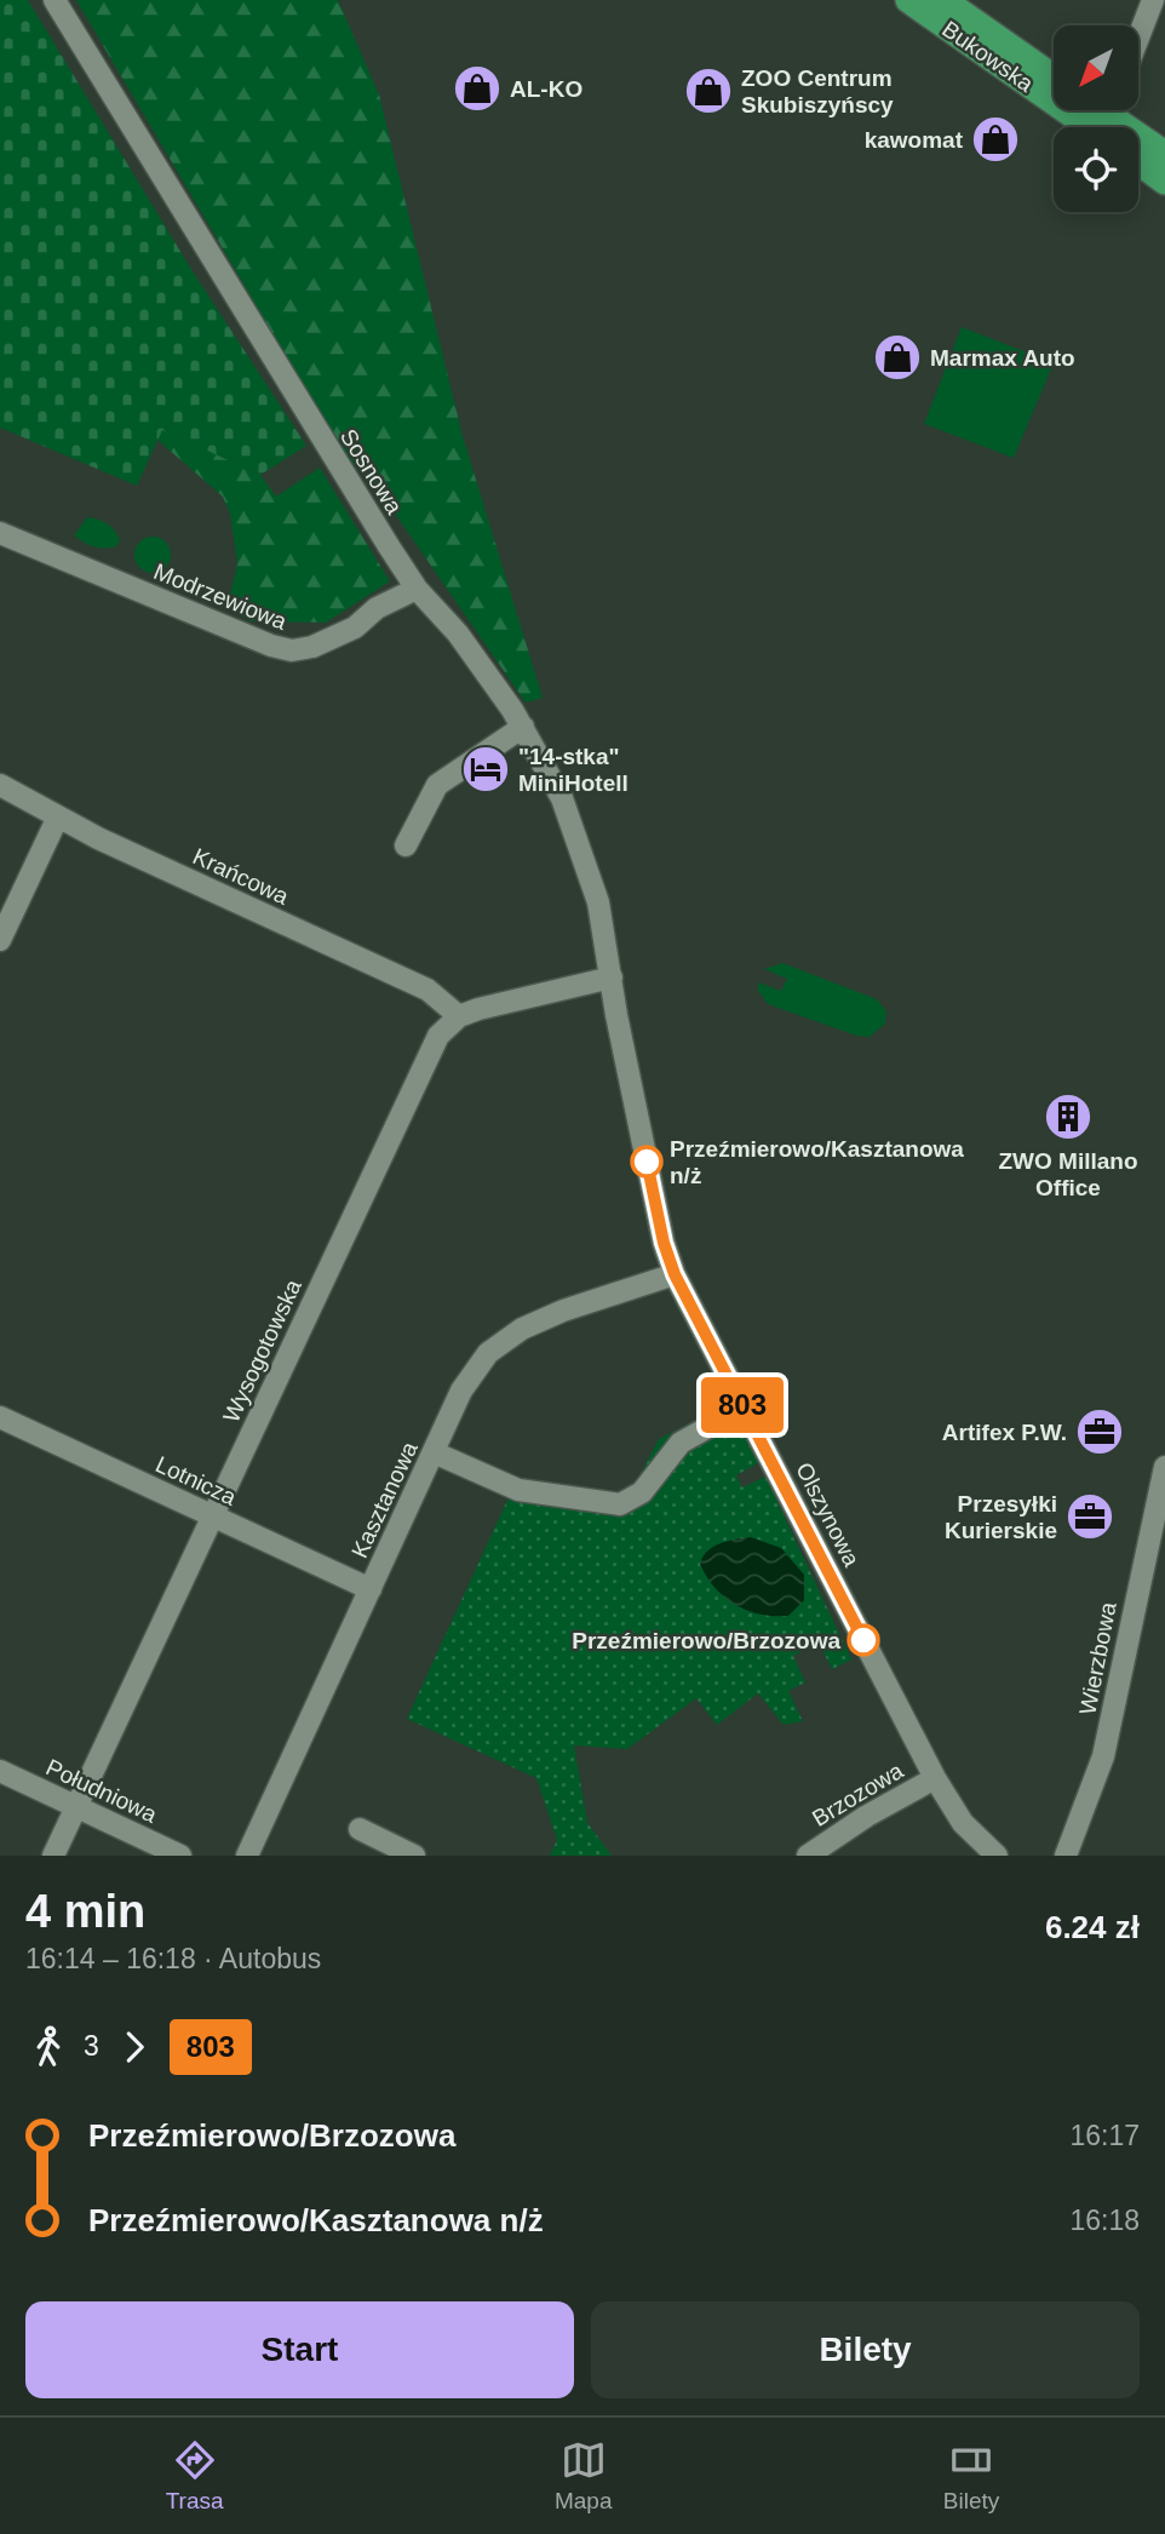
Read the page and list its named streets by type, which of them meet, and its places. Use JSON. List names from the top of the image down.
{
  "streets": {
    "main road": ["Bukowska"],
    "street": [
      "Sosnowa",
      "Modrzewiowa",
      "Krańcowa",
      "Wysogotowska",
      "Lotnicza",
      "Kasztanowa",
      "Olszynowa",
      "Wierzbowa",
      "Południowa",
      "Brzozowa"
    ]
  },
  "crossings": [
    ["Sosnowa", "Modrzewiowa"],
    ["Sosnowa", "Olszynowa"],
    ["Krańcowa", "Wysogotowska"],
    ["Wysogotowska", "Lotnicza"],
    ["Wysogotowska", "Południowa"],
    ["Lotnicza", "Kasztanowa"],
    ["Kasztanowa", "Olszynowa"],
    ["Olszynowa", "Brzozowa"]
  ],
  "places": {
    "shop": [
      "AL-KO",
      "ZOO Centrum Skubiszyńscy",
      "kawomat",
      "Marmax Auto"
    ],
    "hotel": ["\"14-stka\" MiniHotell"],
    "building": ["ZWO Millano Office"],
    "other": ["Przeźmierowo/Kasztanowa n/ż", "Przeźmierowo/Brzozowa"],
    "office": ["Artifex P.W.", "Przesyłki Kurierskie"]
  },
  "lines": ["bus line 803"],
  "north": "bottom left",
  "page": {
    "on_map": "803",
    "heading": ["4 min", "16:14 – 16:18 · Autobus", "6.24 zł"],
    "legs": ["3", "803"],
    "list": [
      {
        "name": "Przeźmierowo/Brzozowa",
        "value": "16:17"
      },
      {
        "name": "Przeźmierowo/Kasztanowa n/ż",
        "value": "16:18"
      }
    ],
    "buttons": ["Start", "Bilety"],
    "tabs": ["Trasa", "Mapa", "Bilety"]
  }
}
